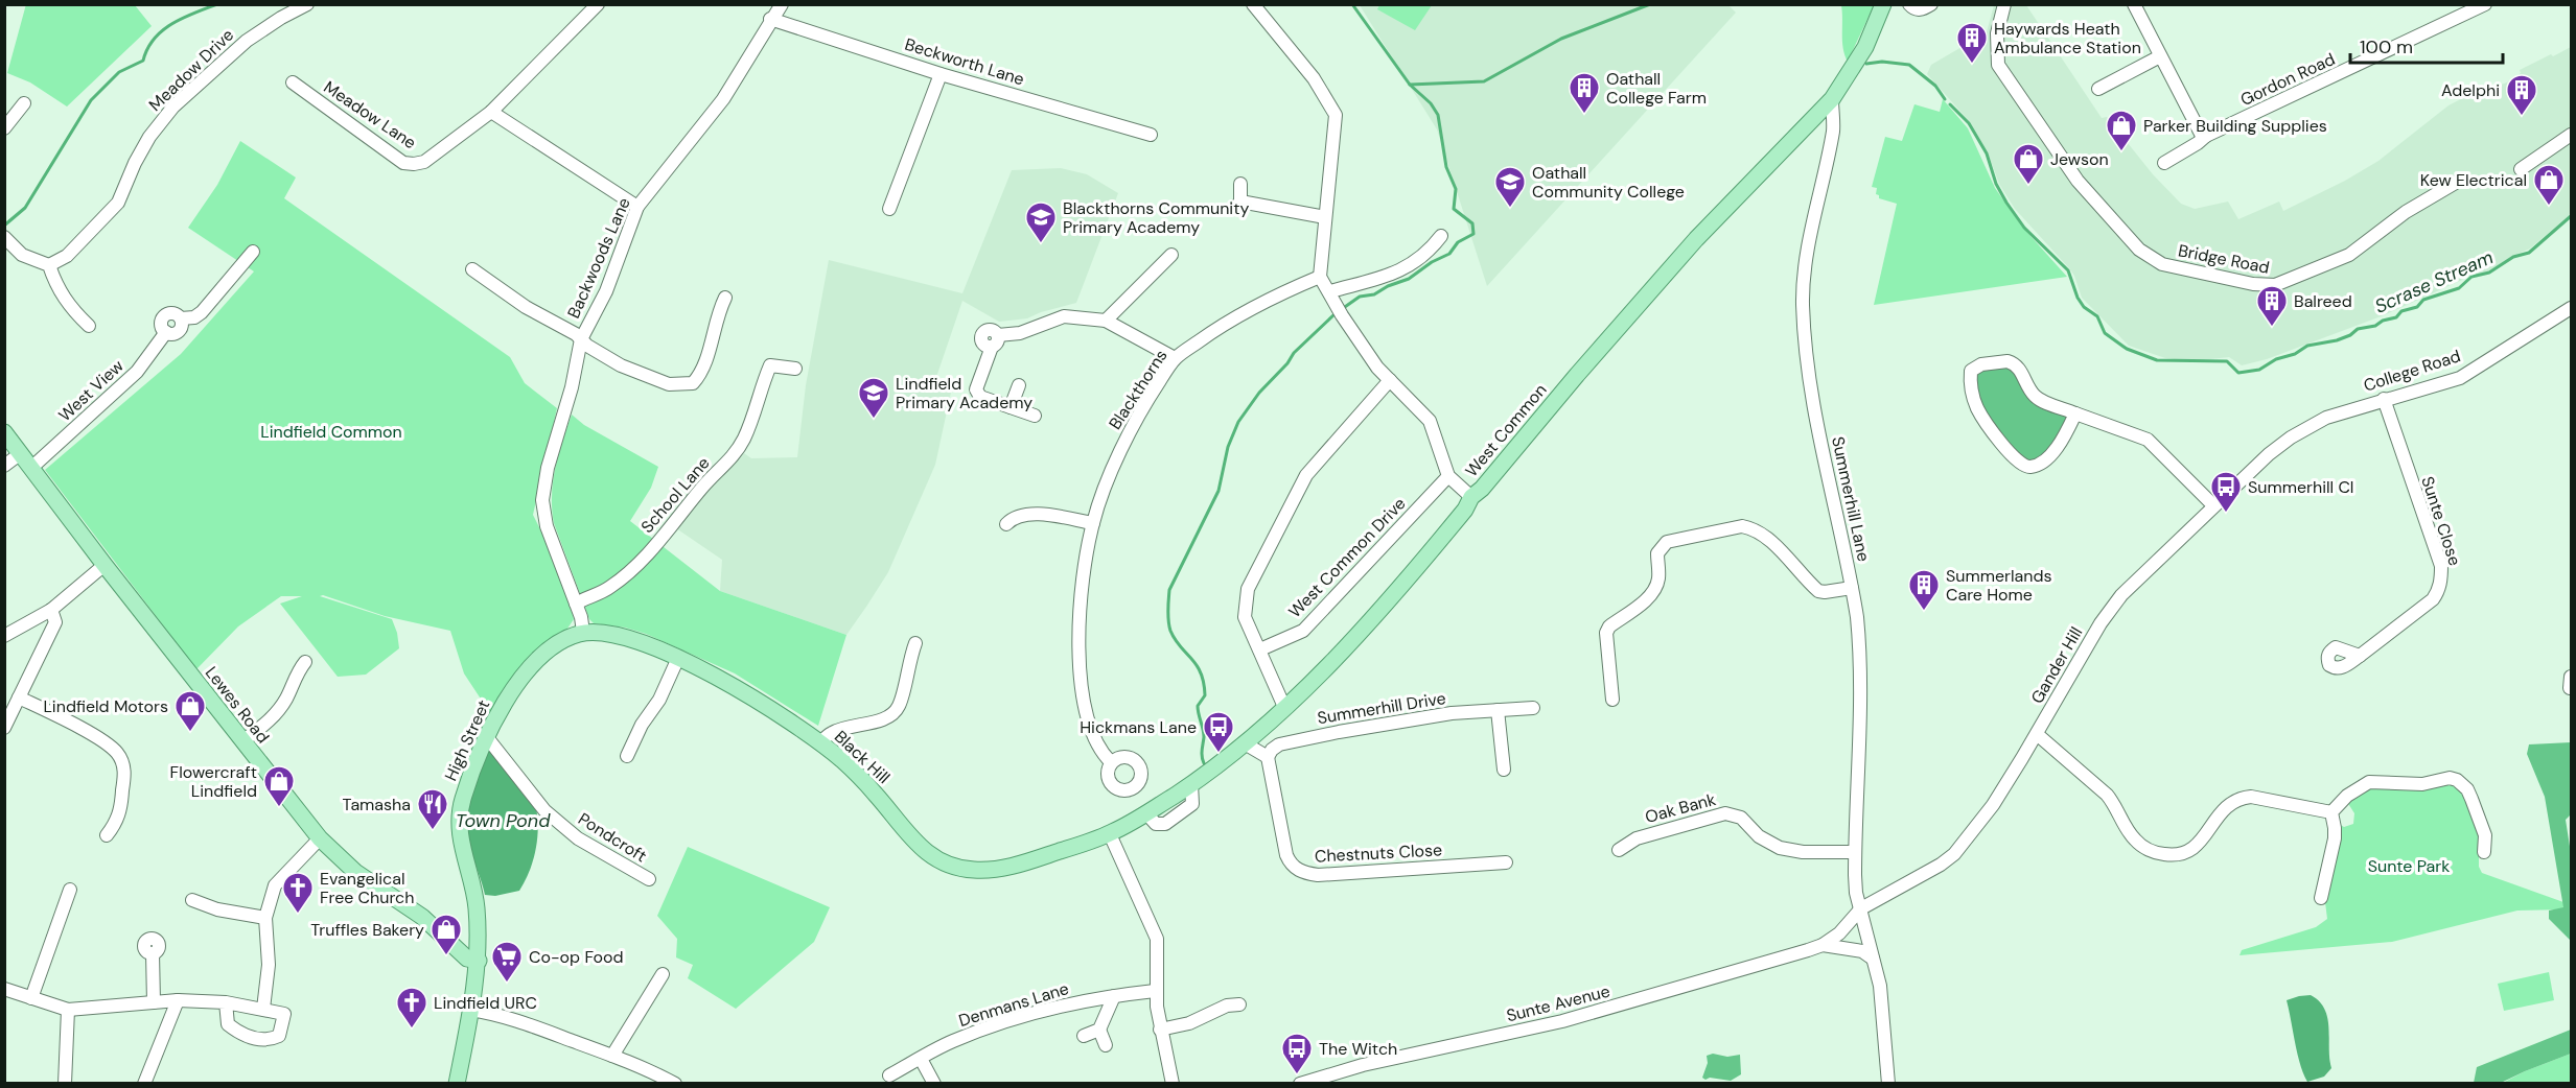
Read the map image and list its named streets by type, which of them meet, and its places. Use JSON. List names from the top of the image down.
{
  "streets": {
    "main road": [
      "West Common",
      "Lewes Road",
      "High Street",
      "Black Hill"
    ],
    "street": [
      "Beckworth Lane",
      "Meadow Drive",
      "Gordon Road",
      "Meadow Lane",
      "Backwoods Lane",
      "Bridge Road",
      "College Road",
      "Blackthorns",
      "West View",
      "School Lane",
      "Summerhill Lane",
      "Sunte Close",
      "West Common Drive",
      "Gander Hill",
      "Summerhill Drive",
      "Oak Bank",
      "Pondcroft",
      "Chestnuts Close",
      "Sunte Avenue",
      "Denmans Lane"
    ]
  },
  "crossings": [
    ["Beckworth Lane", "Backwoods Lane"],
    ["Backwoods Lane", "School Lane"],
    ["Backwoods Lane", "High Street"],
    ["Backwoods Lane", "Black Hill"],
    ["College Road", "Sunte Close"],
    ["College Road", "Gander Hill"],
    ["West View", "Lewes Road"],
    ["West Common", "Summerhill Lane"],
    ["West Common", "Black Hill"],
    ["Summerhill Lane", "Gander Hill"],
    ["Summerhill Lane", "Oak Bank"],
    ["Summerhill Lane", "Sunte Avenue"],
    ["Gander Hill", "Sunte Avenue"],
    ["Lewes Road", "High Street"],
    ["Summerhill Drive", "Chestnuts Close"],
    ["High Street", "Black Hill"],
    ["High Street", "Pondcroft"]
  ],
  "water": ["Scrase Stream", "Town Pond"],
  "parks": ["Lindfield Common", "Sunte Park"],
  "places": {
    "building": [
      "Haywards Heath Ambulance Station",
      "Oathall College Farm",
      "Adelphi",
      "Balreed",
      "Summerlands Care Home"
    ],
    "shop": [
      "Parker Building Supplies",
      "Jewson",
      "Kew Electrical",
      "Lindfield Motors",
      "Flowercraft Lindfield",
      "Truffles Bakery"
    ],
    "school or university": ["Oathall Community College", "Blackthorns Community Primary Academy", "Lindfield Primary Academy"],
    "bus stop": ["Summerhill Cl", "Hickmans Lane", "The Witch"],
    "restaurant": ["Tamasha"],
    "church": ["Evangelical Free Church", "Lindfield URC"],
    "supermarket": ["Co-op Food"]
  },
  "scale_bar": "100 m"
}
